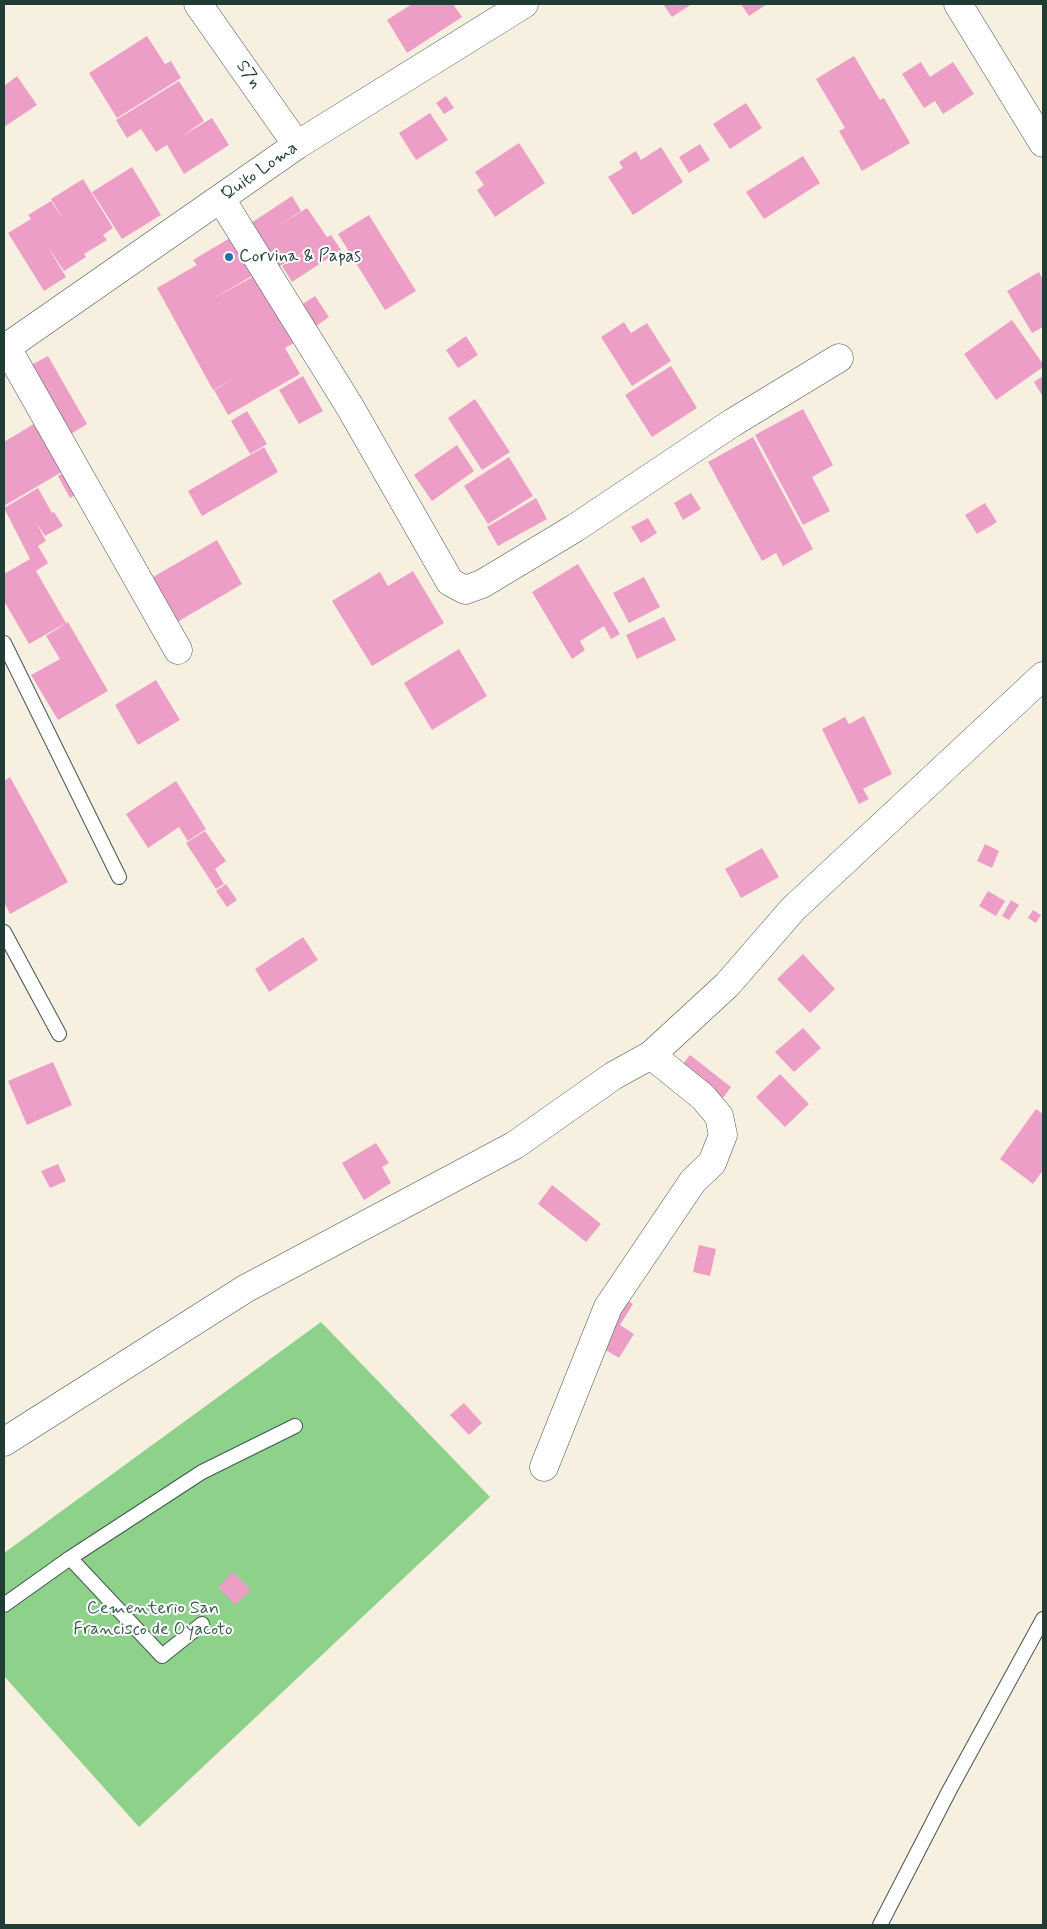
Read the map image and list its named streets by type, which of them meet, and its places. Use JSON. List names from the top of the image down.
{
  "streets": {
    "street": ["S7n", "Quito Loma"]
  },
  "crossings": [
    ["S7n", "Quito Loma"]
  ],
  "parks": ["Cementerio San Francisco de Oyacoto"],
  "places": ["Corvina & Papas"]
}
